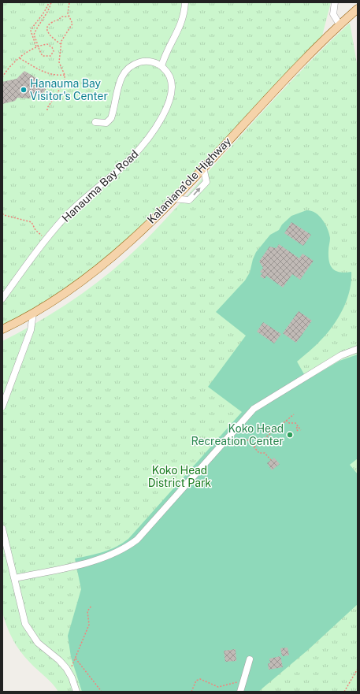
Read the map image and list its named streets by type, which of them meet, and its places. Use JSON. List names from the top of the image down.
{
  "streets": {
    "main road": ["Kalaniana’ole Highway"],
    "lane": ["Hanauma Bay Road"]
  },
  "parks": ["Koko Head District Park"],
  "places": ["Hanauma Bay Visitor's Center", "Koko Head Recreation Center"]
}
